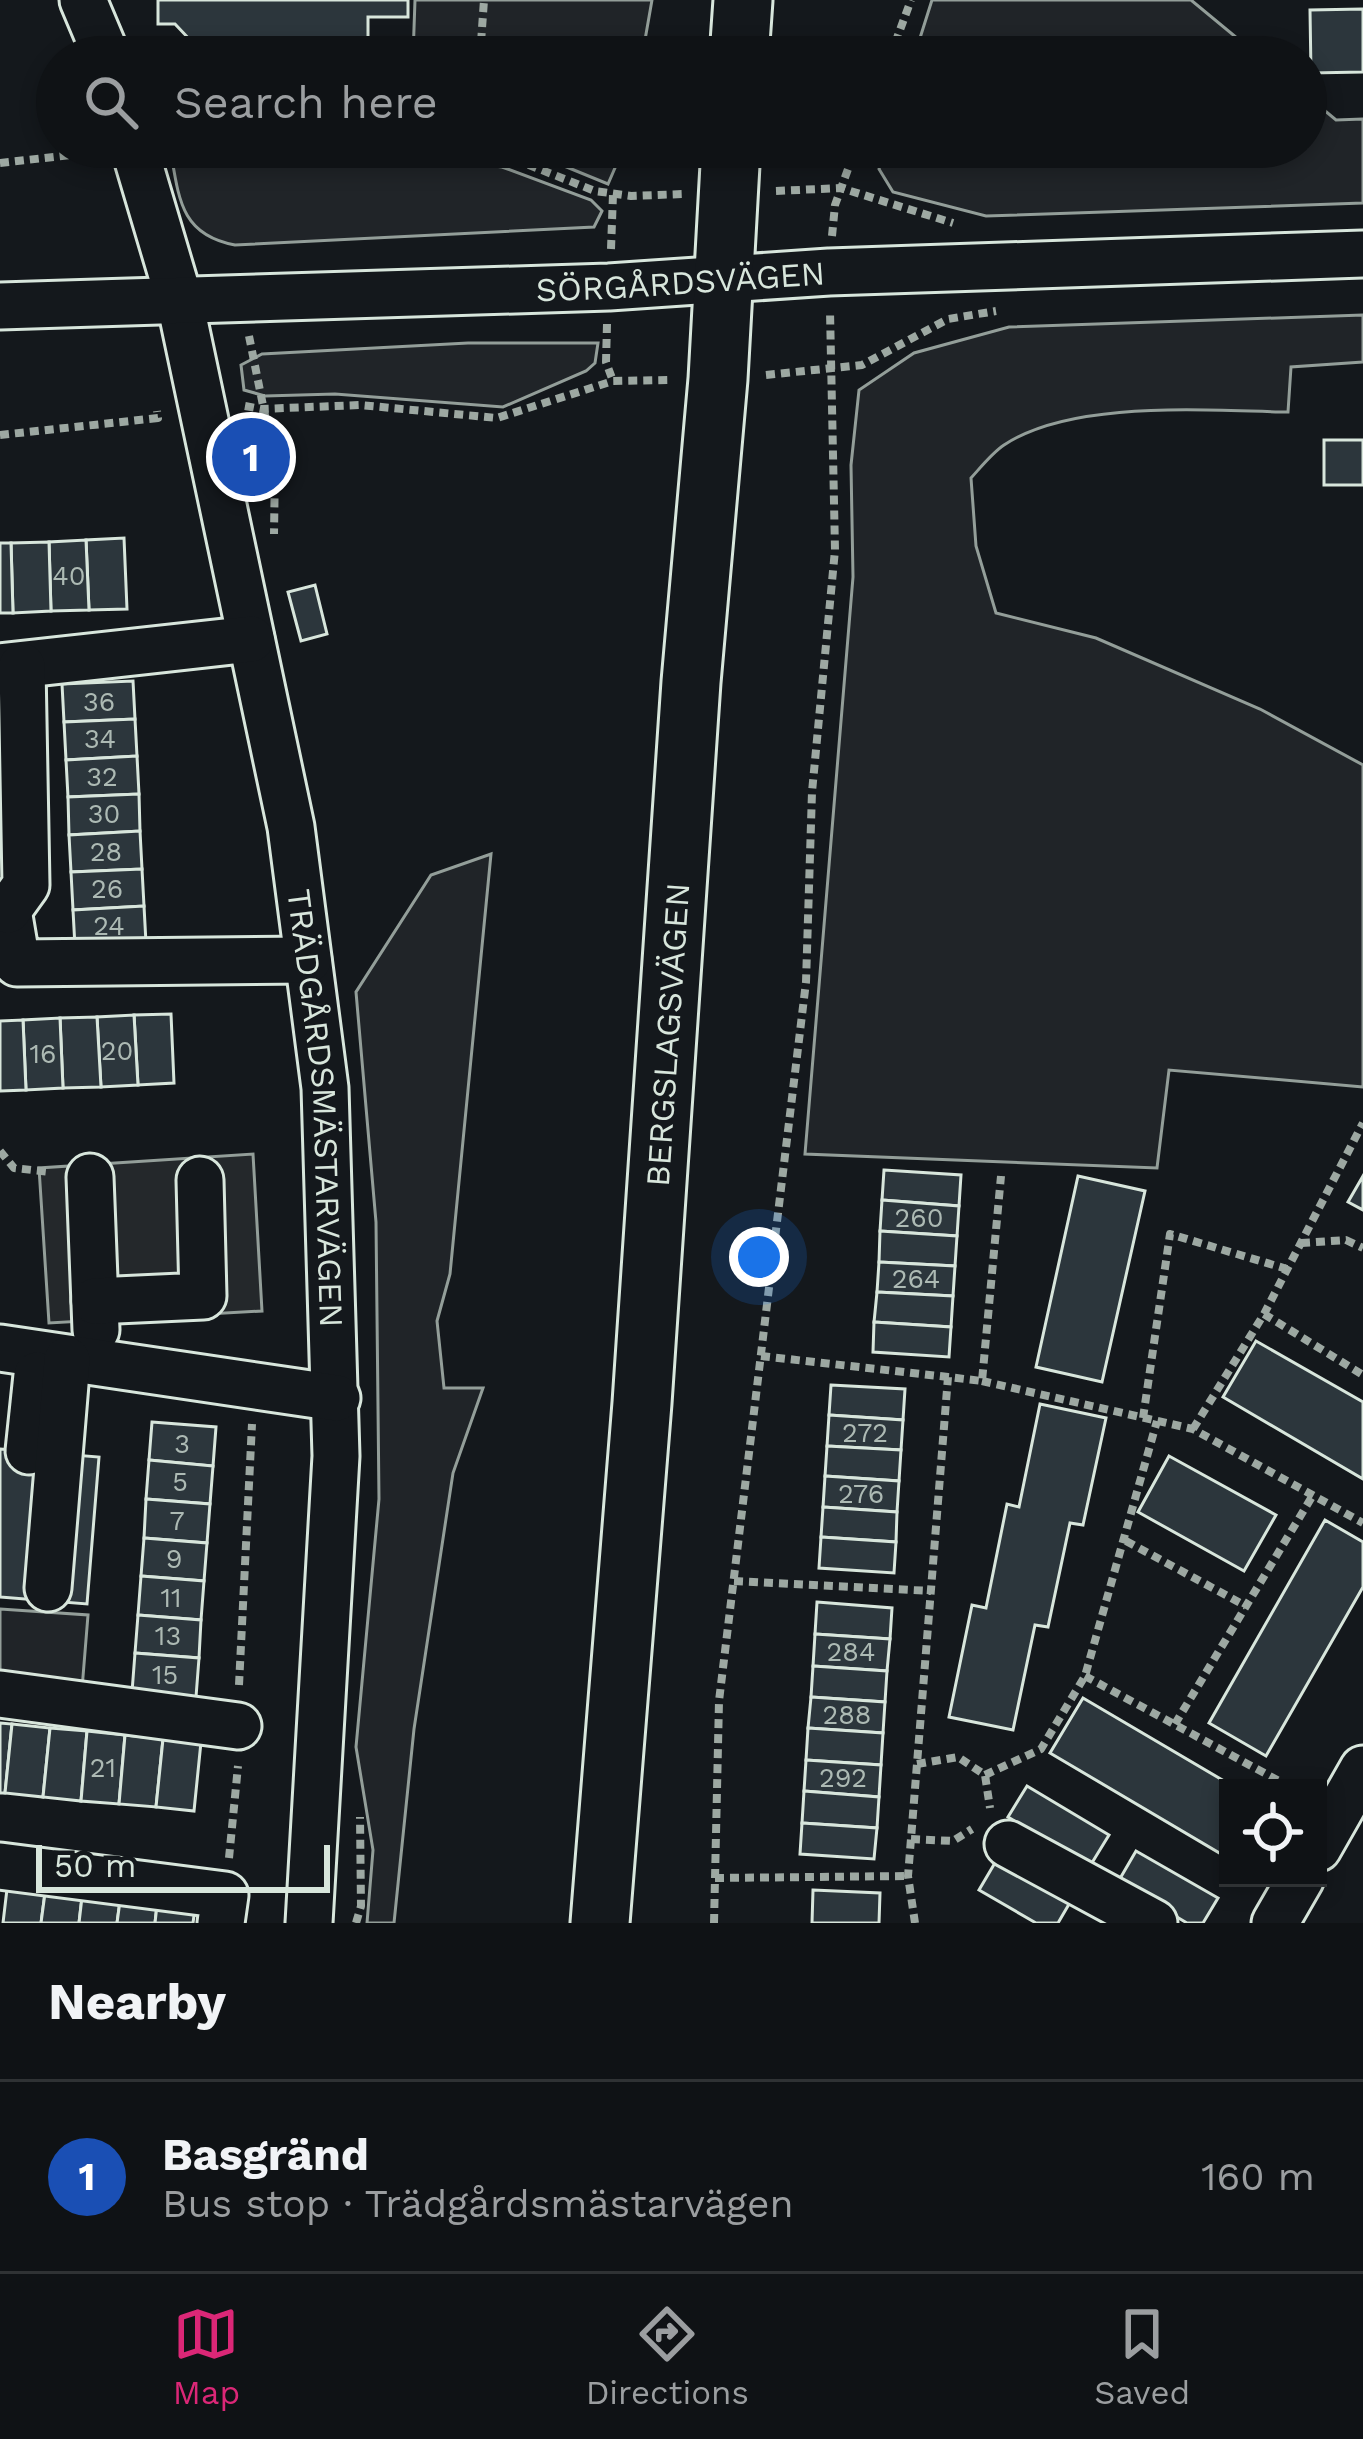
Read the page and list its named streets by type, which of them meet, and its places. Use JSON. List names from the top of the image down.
{
  "streets": {
    "main road": ["BERGSLAGSVÄGEN"],
    "street": ["SÖRGÅRDSVÄGEN", "TRÄDGÅRDSMÄSTARVÄGEN"]
  },
  "crossings": [
    ["SÖRGÅRDSVÄGEN", "BERGSLAGSVÄGEN"],
    ["SÖRGÅRDSVÄGEN", "TRÄDGÅRDSMÄSTARVÄGEN"]
  ],
  "house_numbers": [
    "40",
    "36",
    "34",
    "32",
    "30",
    "28",
    "26",
    "24",
    "20",
    "16",
    "260",
    "264",
    "272",
    "3",
    "5",
    "276",
    "7",
    "9",
    "11",
    "13",
    "284",
    "15",
    "288",
    "21",
    "292"
  ],
  "scale_bar": "50 m",
  "page": {
    "search": "Search here",
    "pins": "1",
    "scale": "50 m",
    "heading": "Nearby",
    "list": [
      {
        "mark": "1",
        "name": "Basgränd",
        "note": "Bus stop · Trädgårdsmästarvägen",
        "value": "160 m"
      }
    ],
    "nav": ["Map", "Directions", "Saved"]
  }
}
